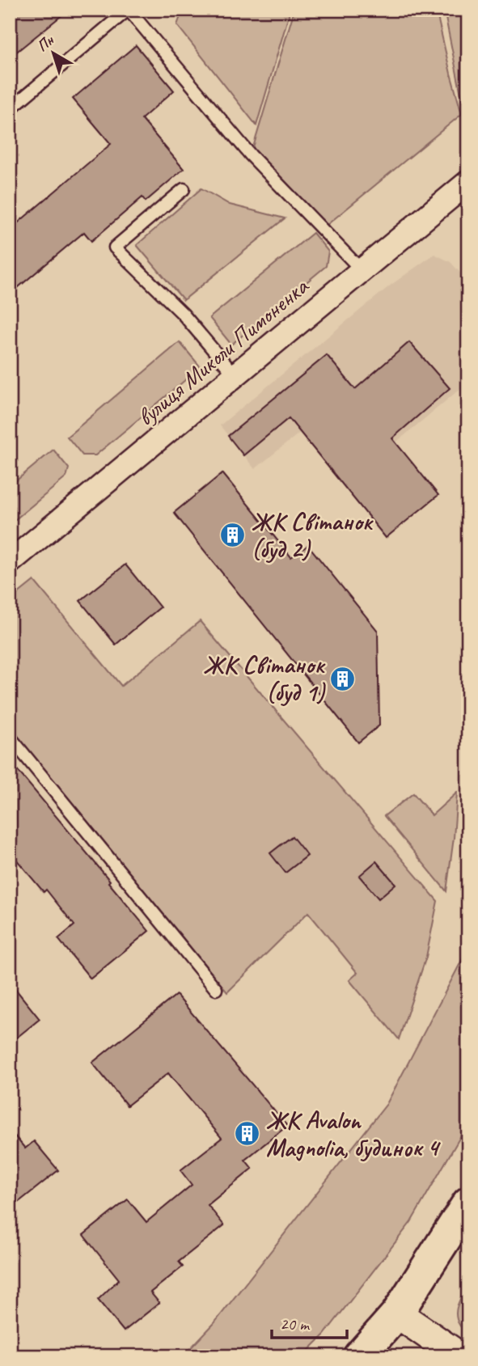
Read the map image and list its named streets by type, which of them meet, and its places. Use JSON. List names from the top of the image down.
{
  "streets": {
    "street": ["вулиця Миколи Пимоненка"]
  },
  "places": {
    "building": ["ЖК Світанок (буд 2)", "ЖК Світанок (буд 1)", "ЖК Avalon Magnolia, будинок 4"]
  },
  "scale_bar": "20 m",
  "north": "top left"
}
